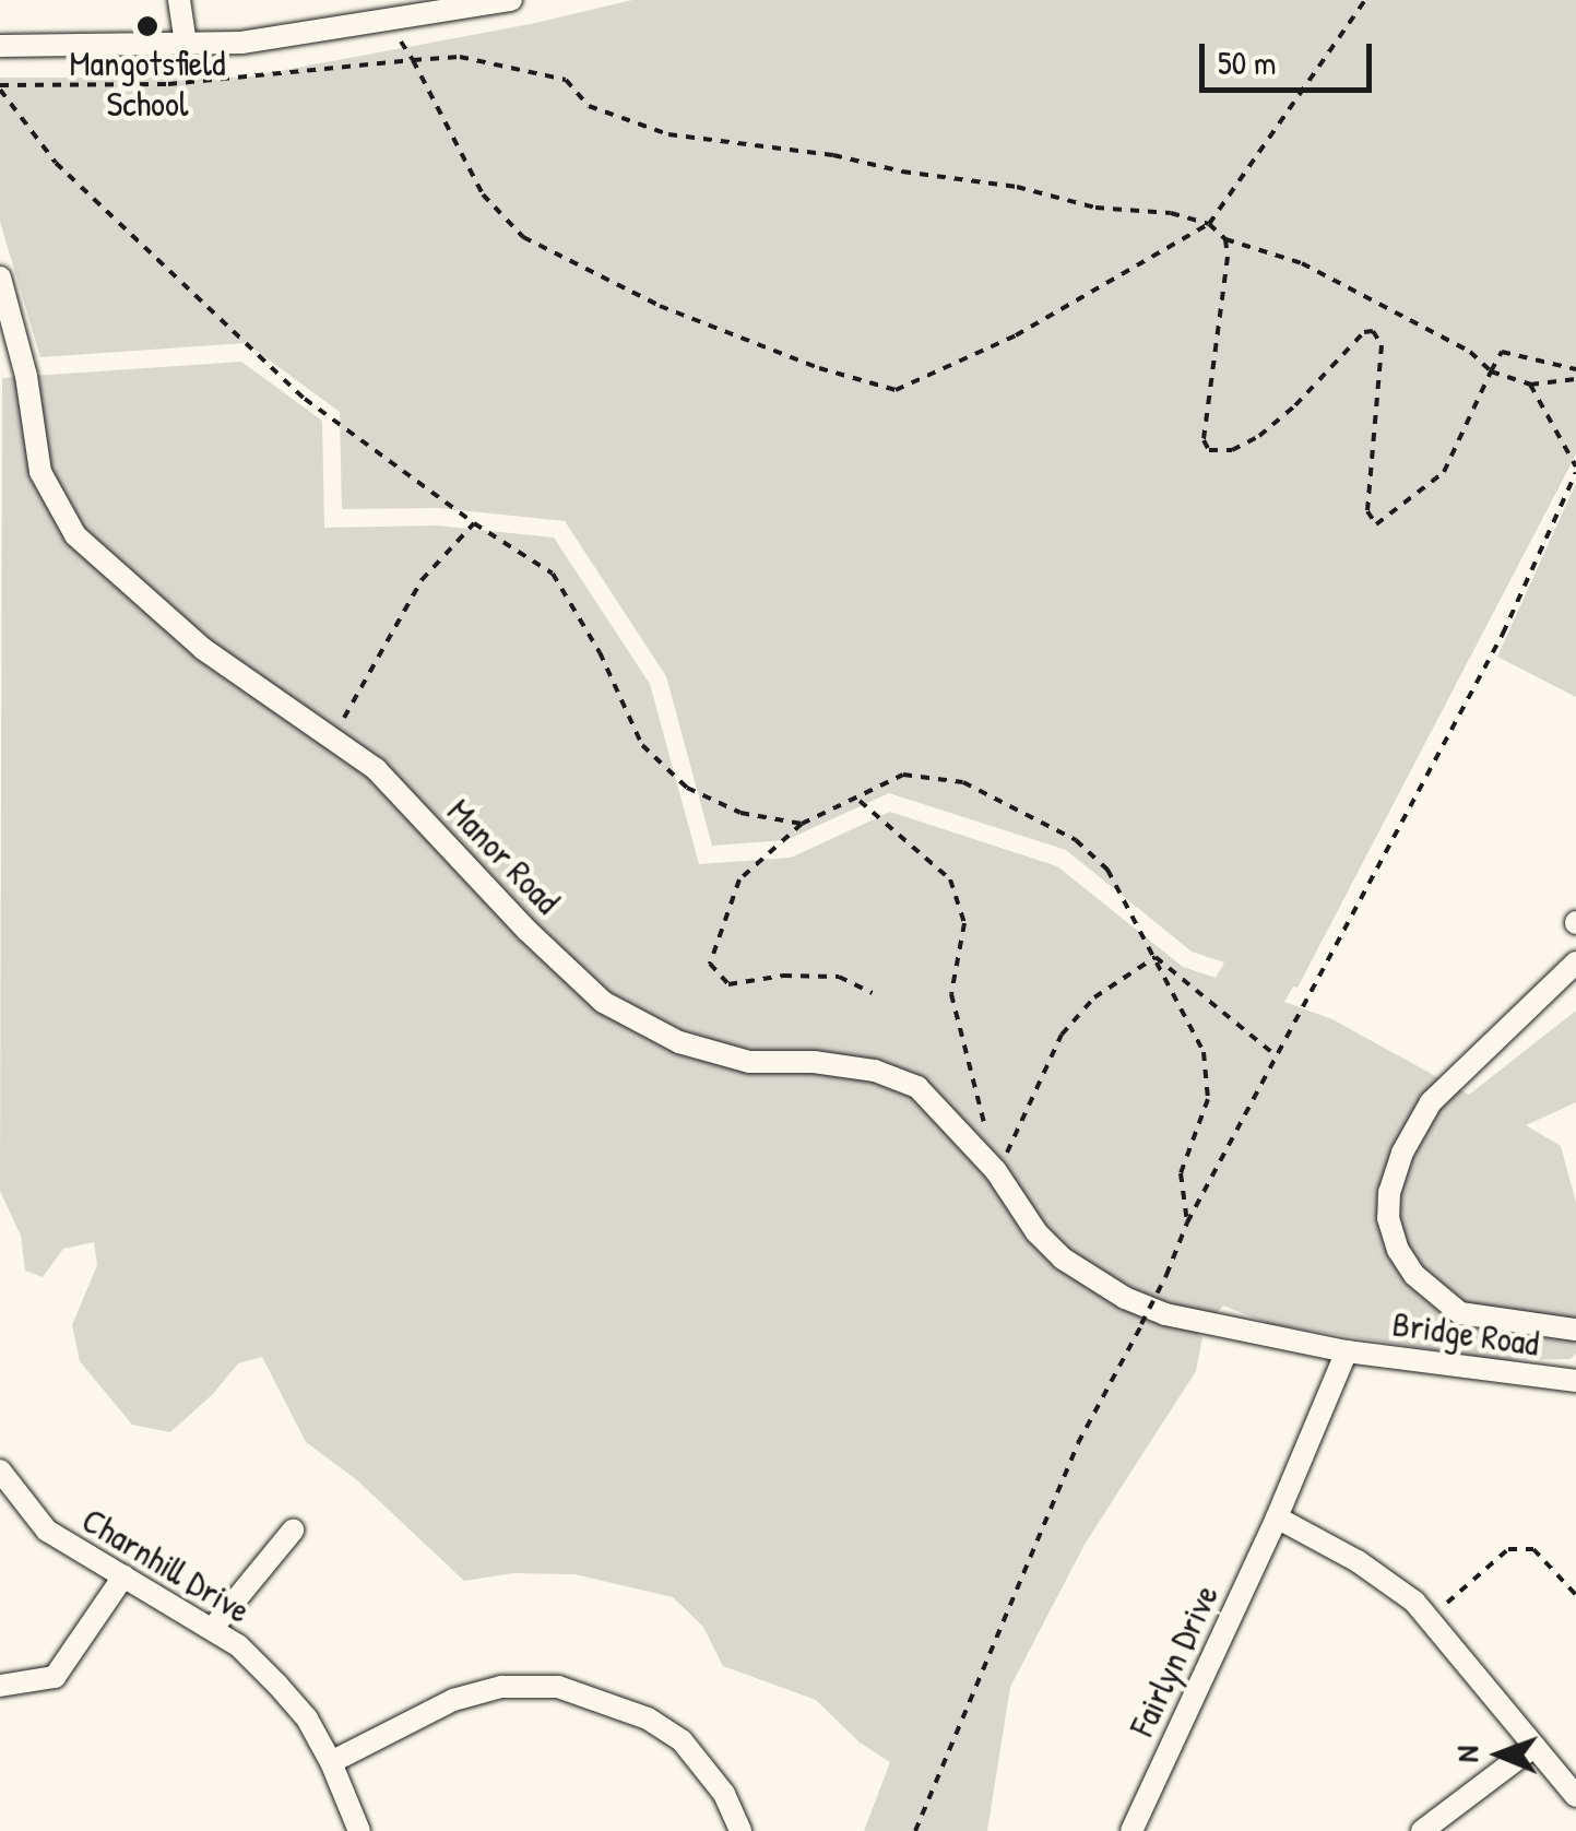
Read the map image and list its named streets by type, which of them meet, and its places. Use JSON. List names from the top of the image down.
{
  "streets": {
    "street": [
      "Manor Road",
      "Bridge Road",
      "Charnhill Drive",
      "Fairlyn Drive"
    ]
  },
  "crossings": [
    ["Manor Road", "Bridge Road"],
    ["Bridge Road", "Fairlyn Drive"]
  ],
  "places": ["Mangotsfield School"],
  "scale_bar": "50 m",
  "north": "left"
}
